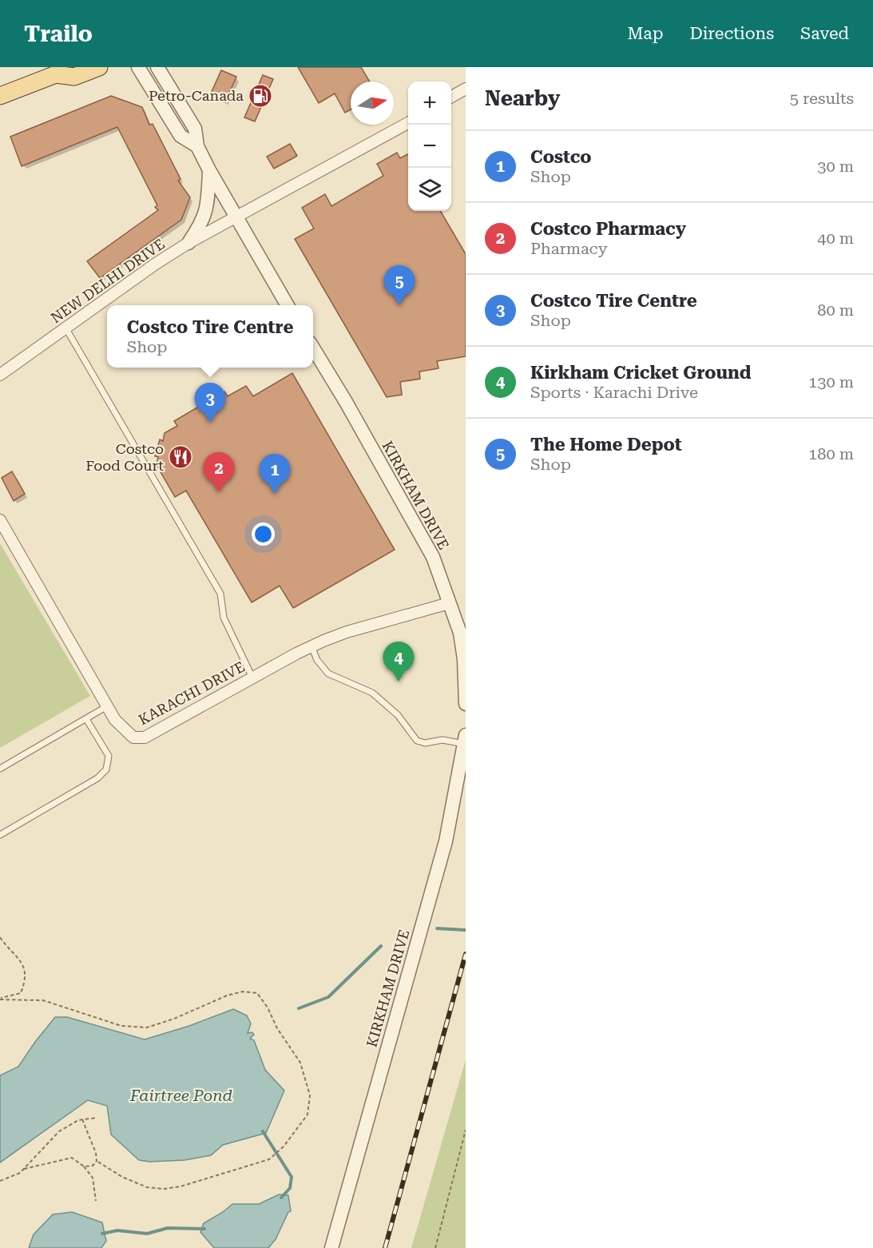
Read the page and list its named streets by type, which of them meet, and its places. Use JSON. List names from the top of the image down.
{
  "streets": {
    "street": ["NEW DELHI DRIVE", "KIRKHAM DRIVE", "KARACHI DRIVE"]
  },
  "crossings": [
    ["KIRKHAM DRIVE", "KARACHI DRIVE"]
  ],
  "water": ["Fairtree Pond"],
  "places": {
    "fuel station": ["Petro-Canada"],
    "restaurant": ["Costco Food Court"]
  },
  "north": "right",
  "page": {
    "header": "Trailo",
    "nav": ["Map", "Directions", "Saved"],
    "heading": ["Nearby", "5 results"],
    "map_buttons": ["+", "−"],
    "list": [
      {
        "mark": "1",
        "name": "Costco",
        "note": "Shop",
        "value": "30 m"
      },
      {
        "mark": "2",
        "name": "Costco Pharmacy",
        "note": "Pharmacy",
        "value": "40 m"
      },
      {
        "mark": "3",
        "name": "Costco Tire Centre",
        "note": "Shop",
        "value": "80 m"
      },
      {
        "mark": "4",
        "name": "Kirkham Cricket Ground",
        "note": "Sports · Karachi Drive",
        "value": "130 m"
      },
      {
        "mark": "5",
        "name": "The Home Depot",
        "note": "Shop",
        "value": "180 m"
      }
    ],
    "pins": [
      "5",
      "3",
      "2",
      "1",
      "4"
    ],
    "popup": ["Costco Tire Centre", "Shop"]
  }
}
